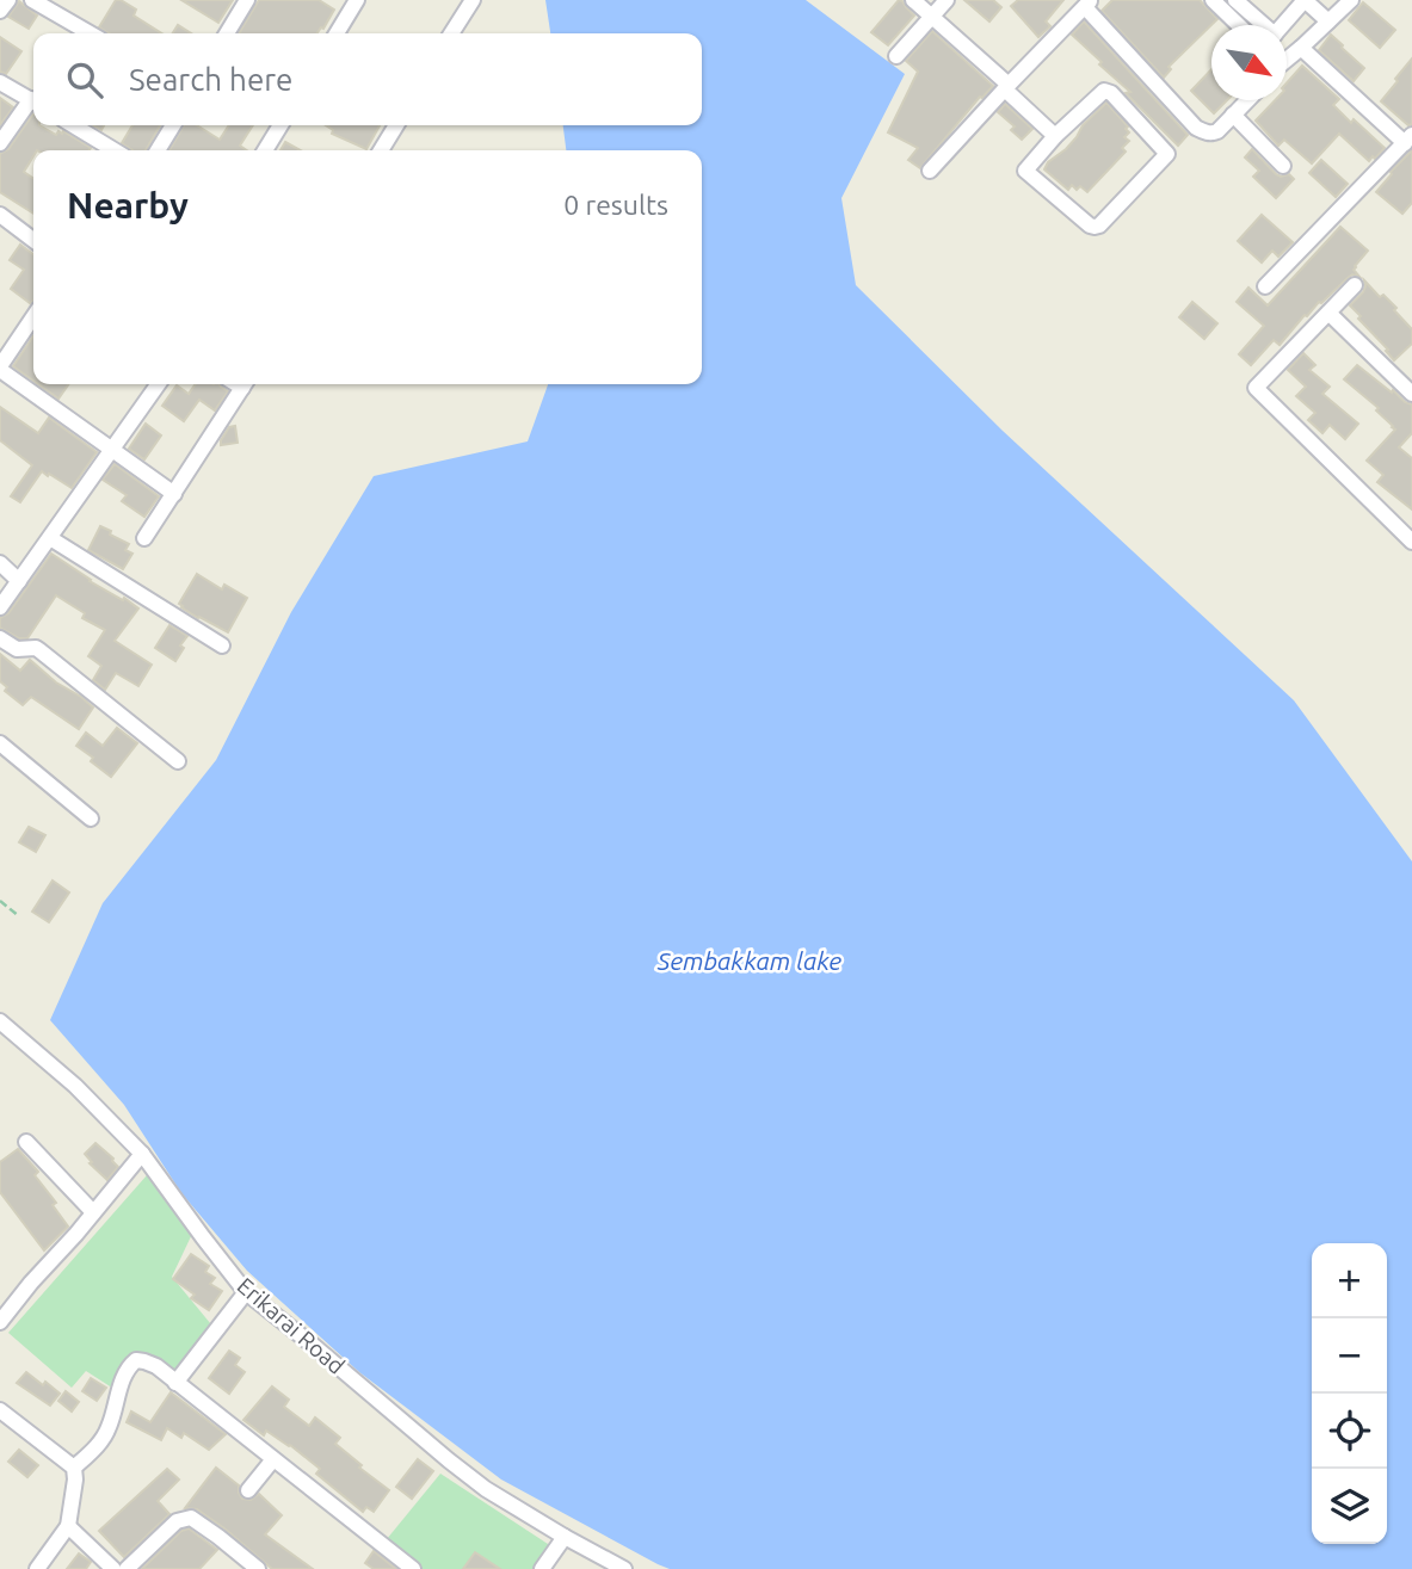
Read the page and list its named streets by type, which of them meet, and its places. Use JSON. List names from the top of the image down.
{
  "streets": {
    "street": ["Erikarai Road"]
  },
  "water": ["Sembakkam lake"],
  "north": "bottom right",
  "page": {
    "search": "Search here",
    "heading": ["Nearby", "0 results"],
    "map_buttons": ["+", "−"]
  }
}
